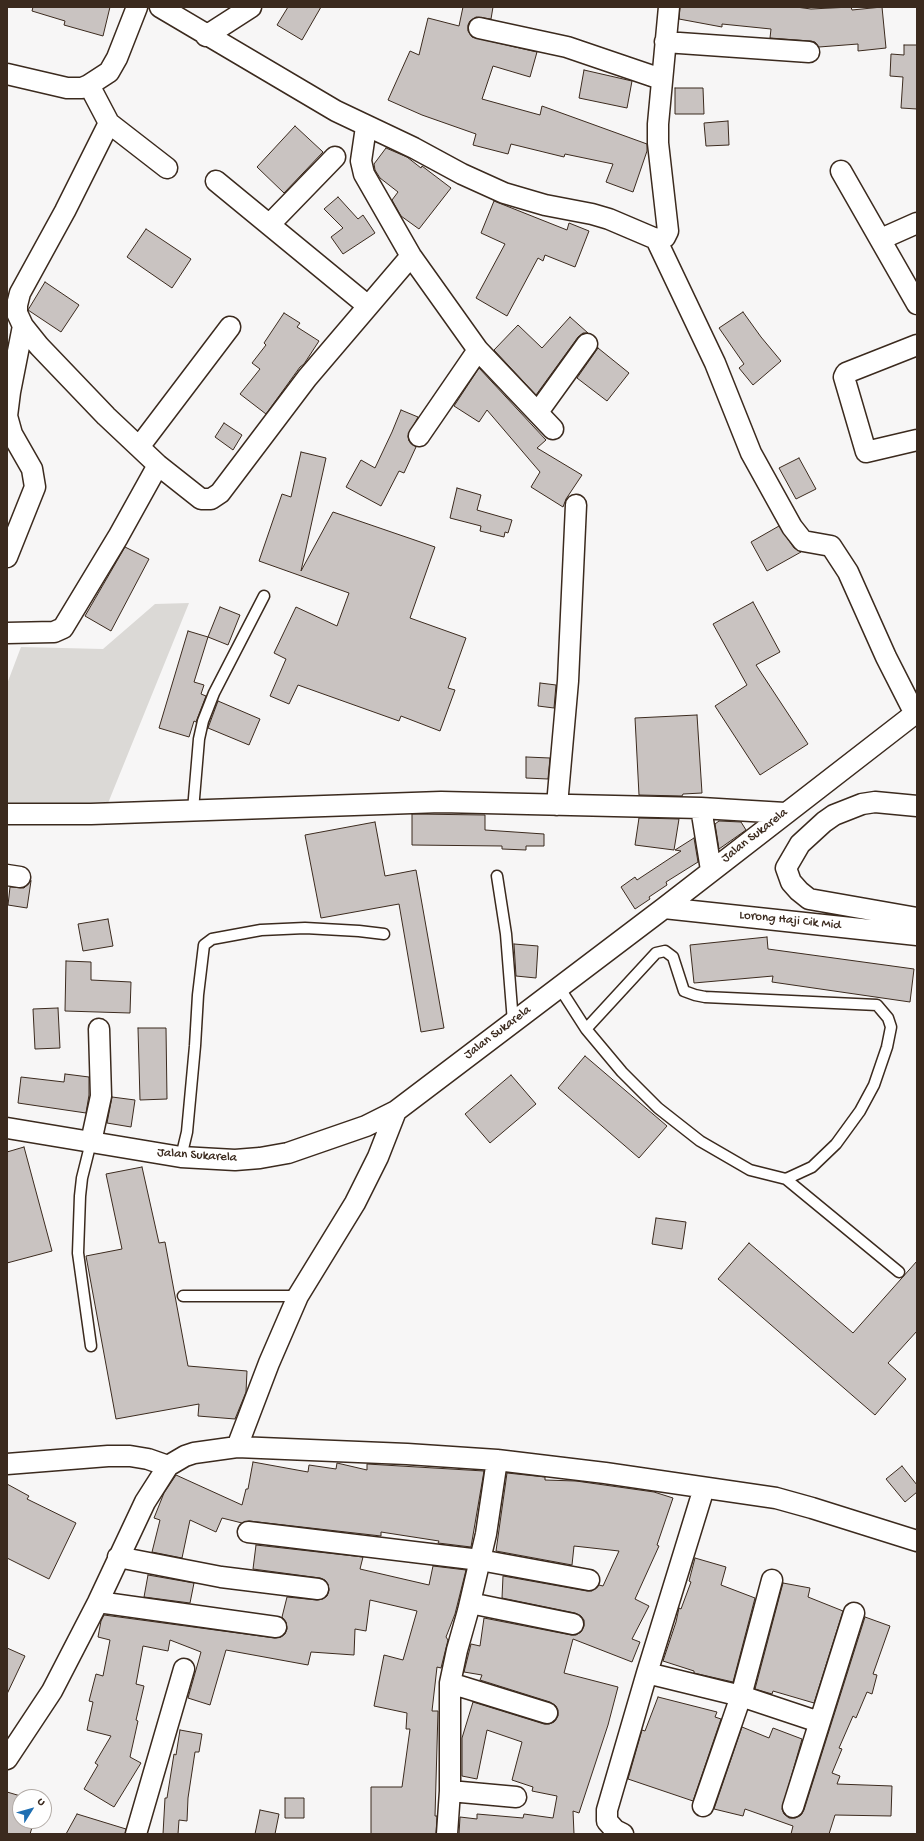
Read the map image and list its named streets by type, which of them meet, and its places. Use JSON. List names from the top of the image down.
{
  "streets": {
    "street": ["Jalan Sukarela", "Lorong Haji Cik Mid"]
  },
  "crossings": [
    ["Jalan Sukarela", "Lorong Haji Cik Mid"]
  ],
  "north": "top right"
}
